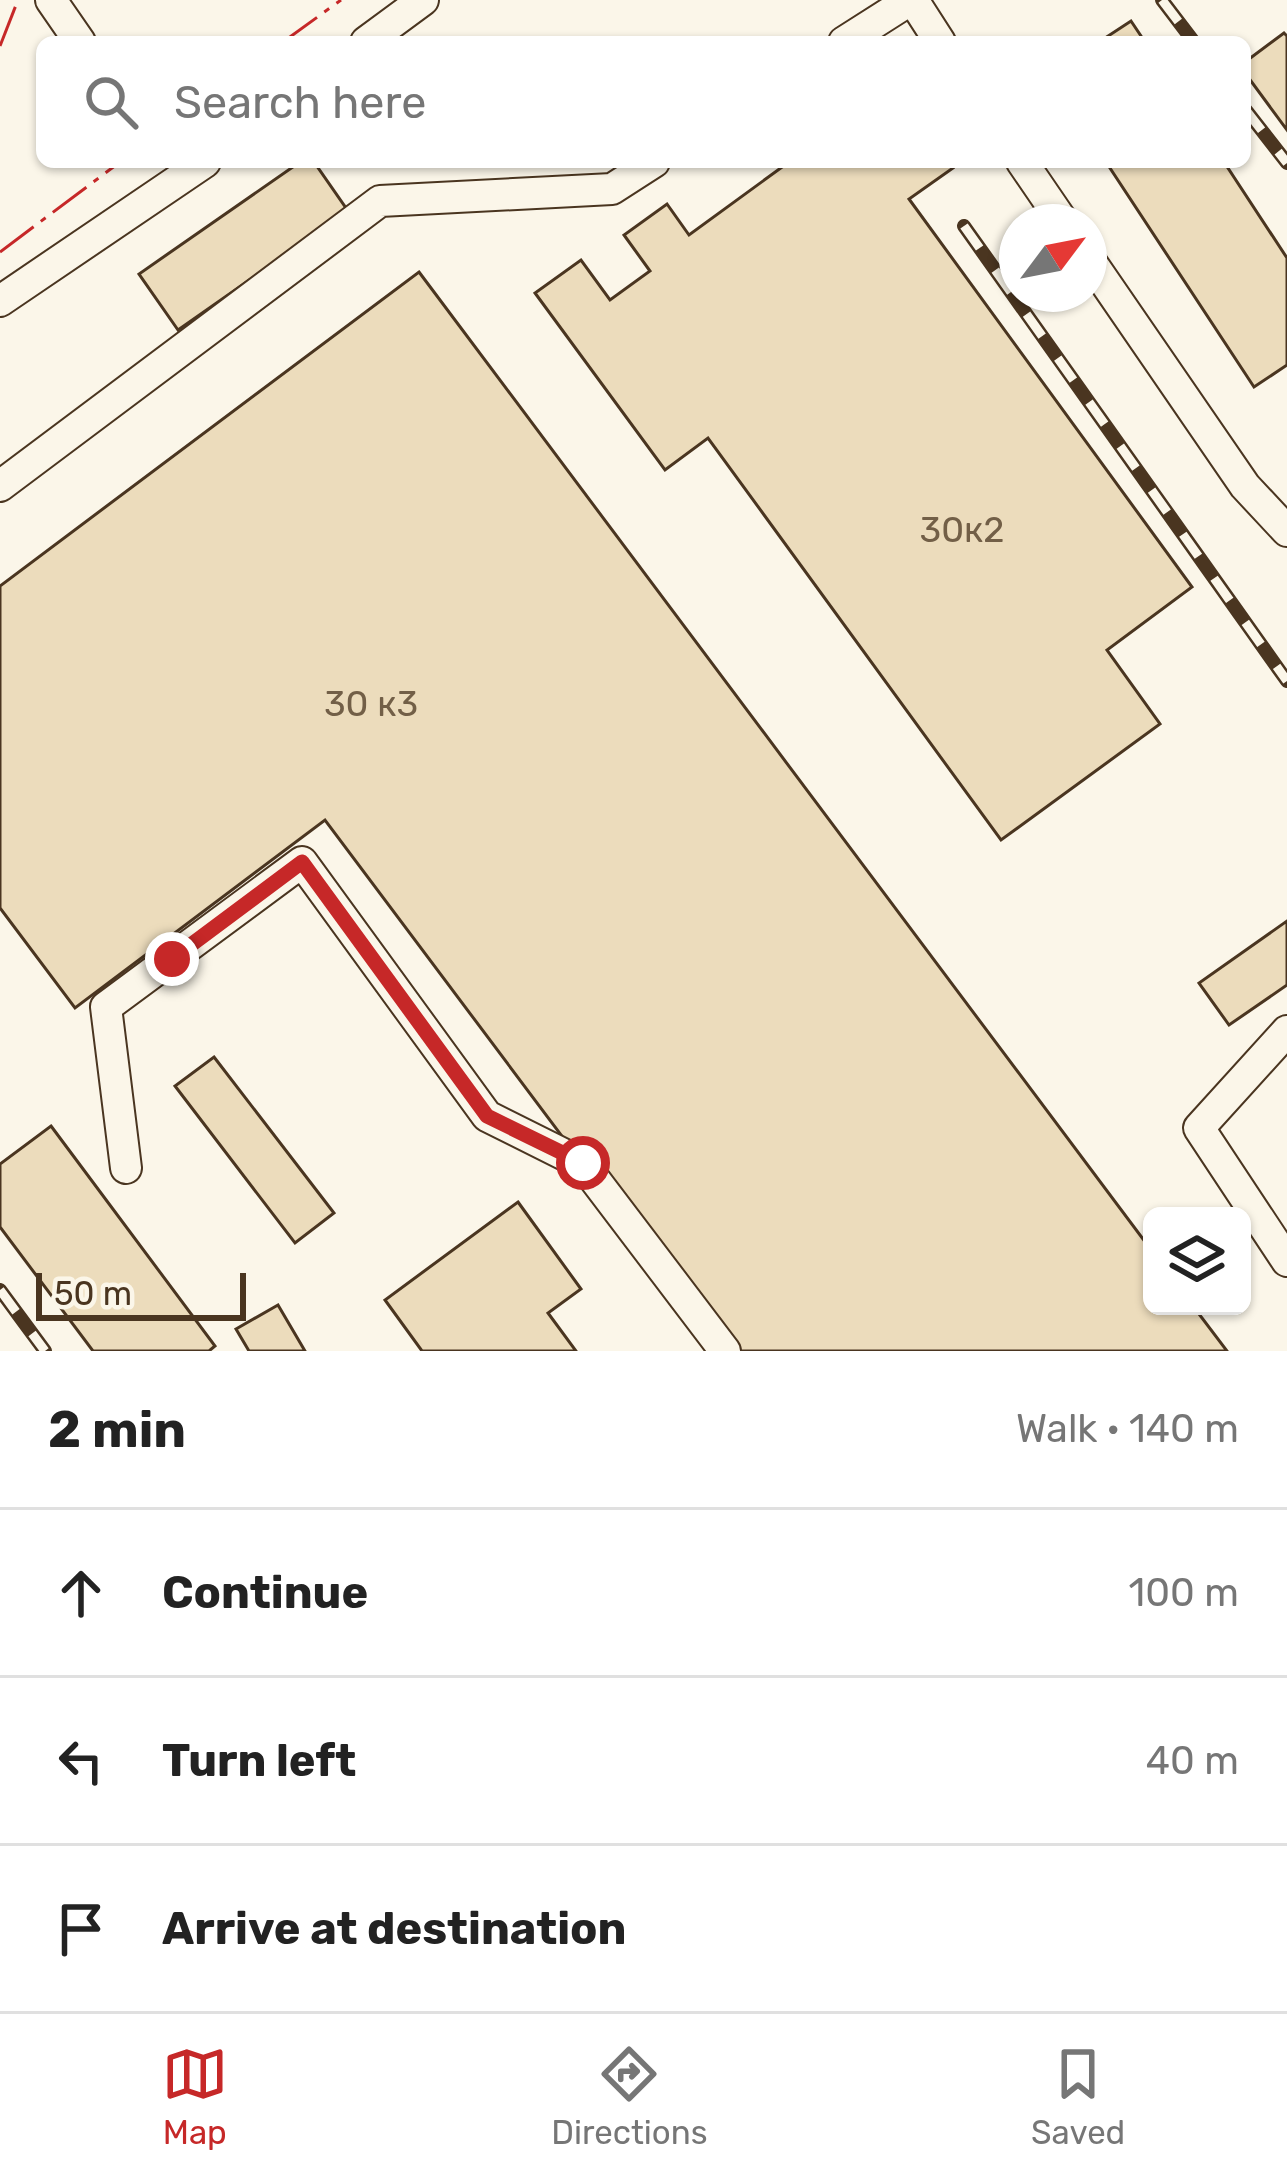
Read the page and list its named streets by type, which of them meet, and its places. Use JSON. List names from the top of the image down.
{
  "house_numbers": ["30к2", "30 к3"],
  "scale_bar": "50 m",
  "north": "top right",
  "page": {
    "search": "Search here",
    "scale": "50 m",
    "heading": ["2 min", "Walk · 140 m"],
    "list": [
      ["Continue", "100 m"],
      ["Turn left", "40 m"],
      "Arrive at destination"
    ],
    "nav": ["Map", "Directions", "Saved"]
  }
}
